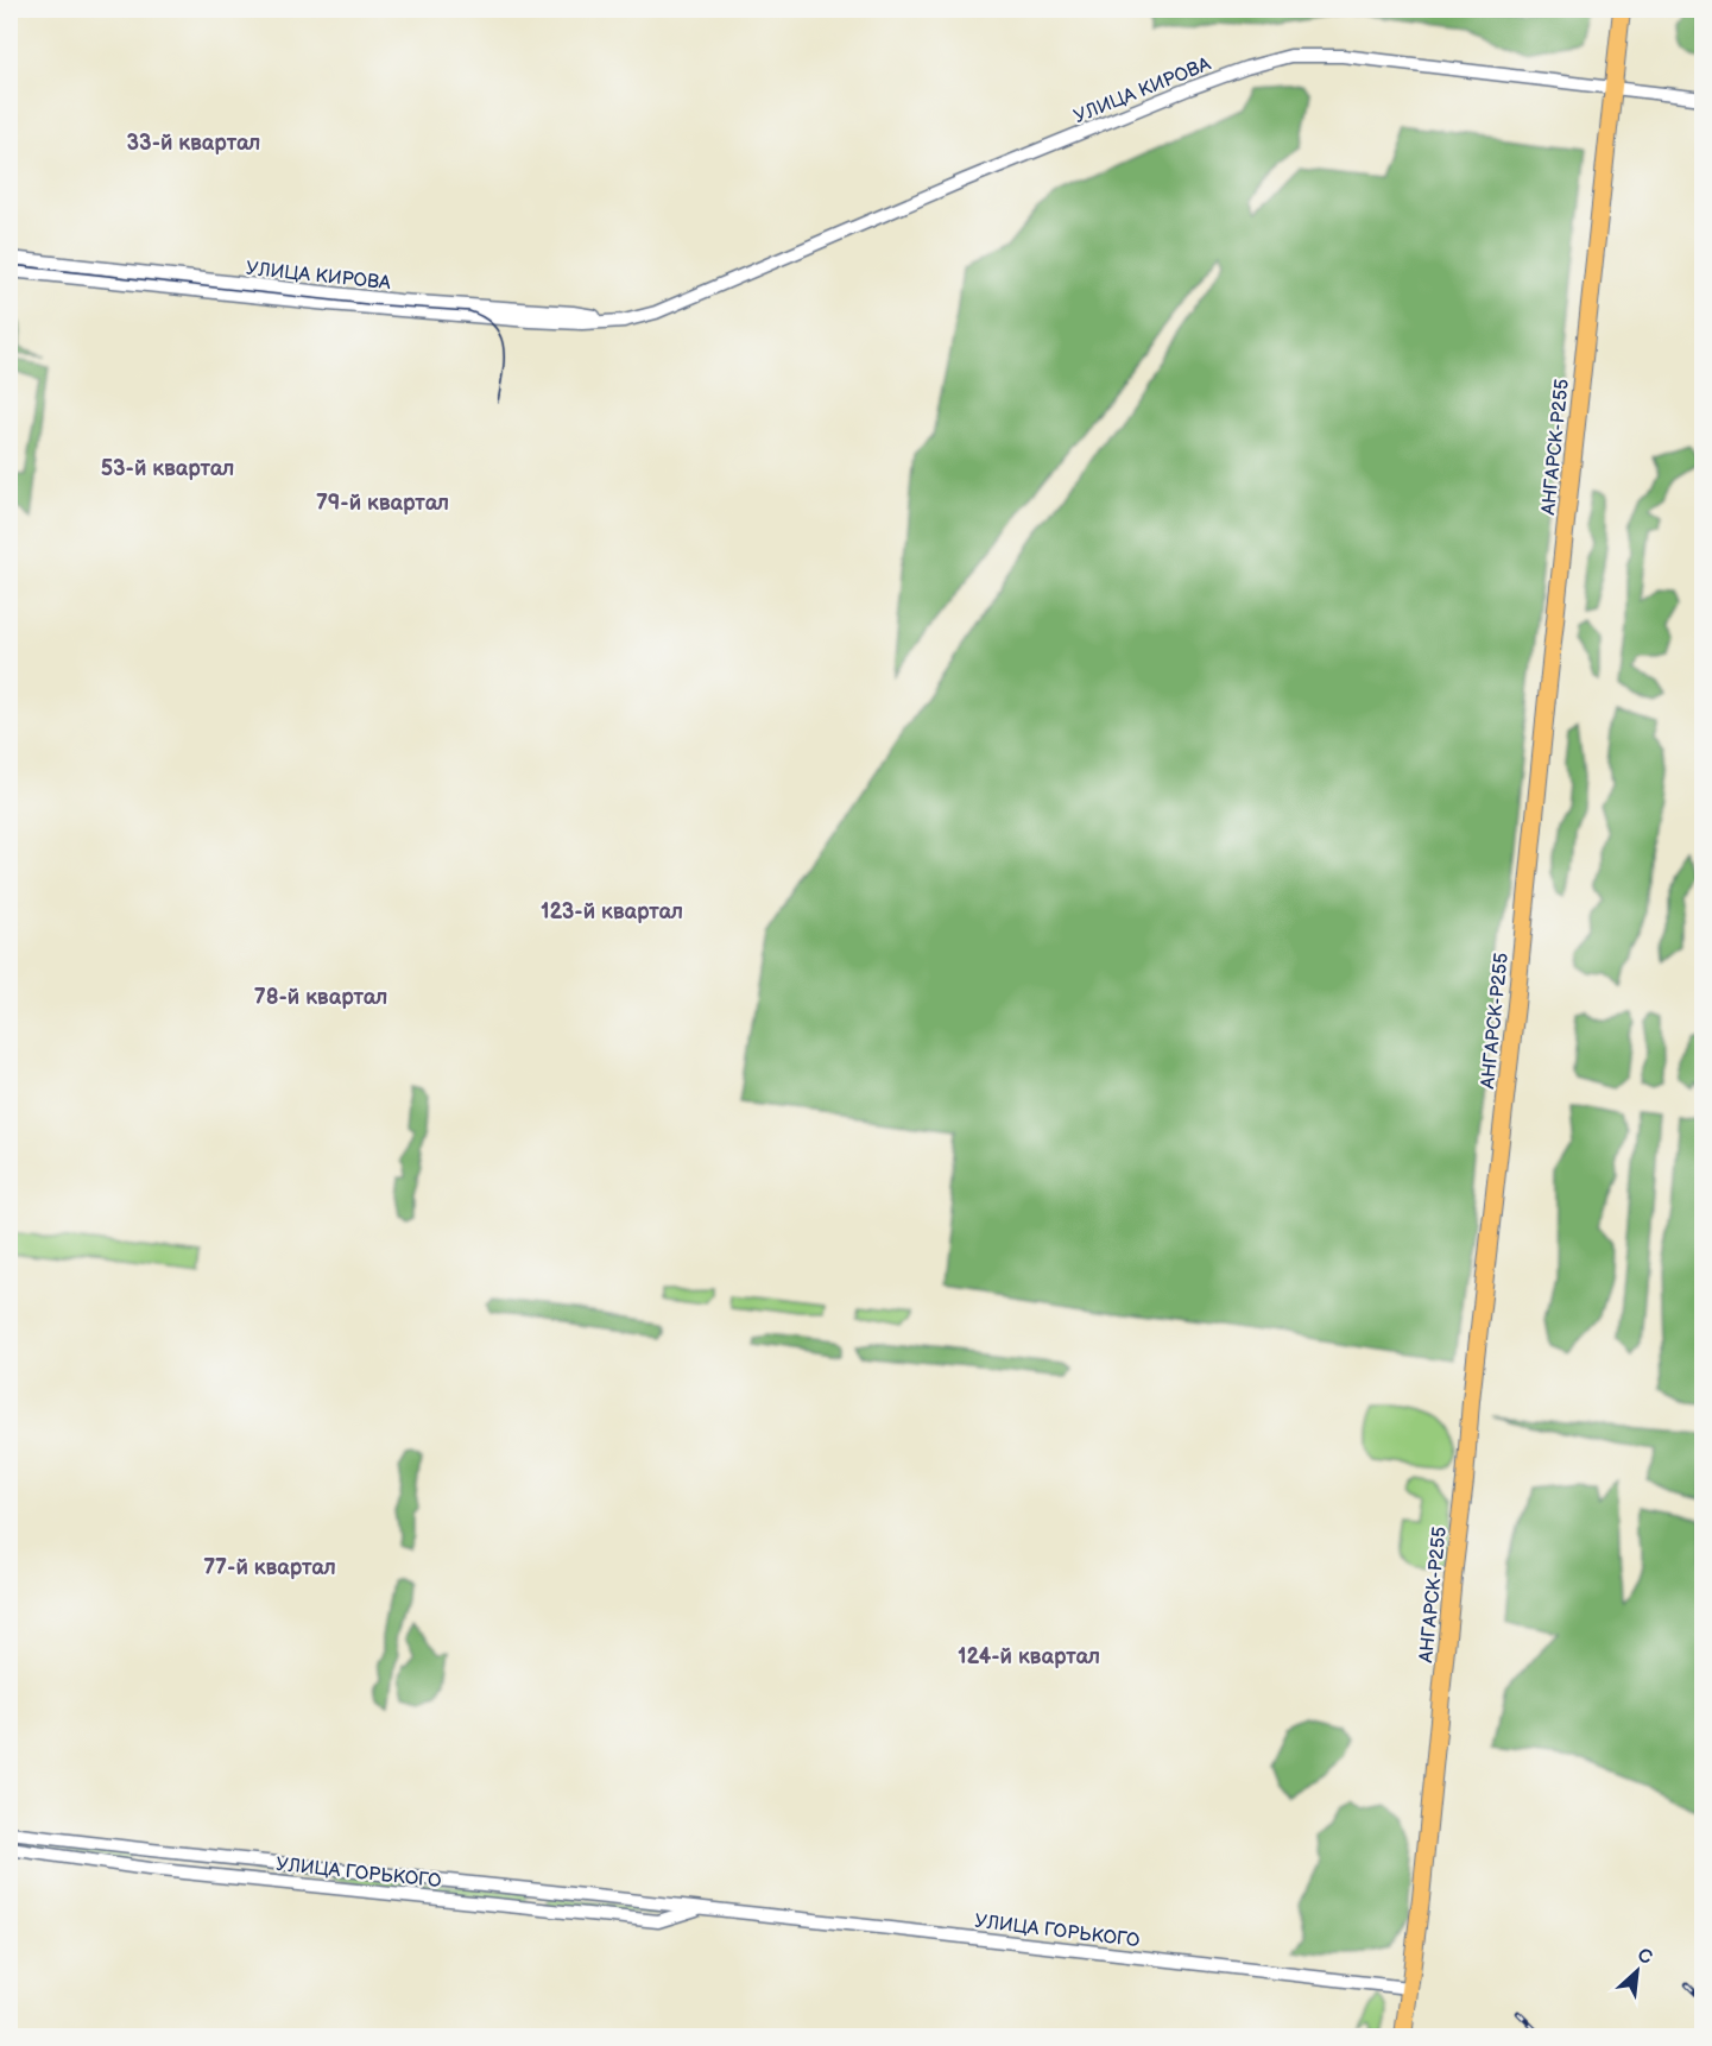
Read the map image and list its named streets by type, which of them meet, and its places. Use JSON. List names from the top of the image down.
{
  "streets": {
    "main road": ["АНГАРСК-Р255"],
    "street": ["УЛИЦА КИРОВА", "УЛИЦА ГОРЬКОГО"]
  },
  "crossings": [
    ["УЛИЦА КИРОВА", "АНГАРСК-Р255"],
    ["АНГАРСК-Р255", "УЛИЦА ГОРЬКОГО"]
  ],
  "districts": [
    "33-й квартал",
    "53-й квартал",
    "79-й квартал",
    "123-й квартал",
    "78-й квартал",
    "77-й квартал",
    "124-й квартал"
  ],
  "north": "top right"
}
